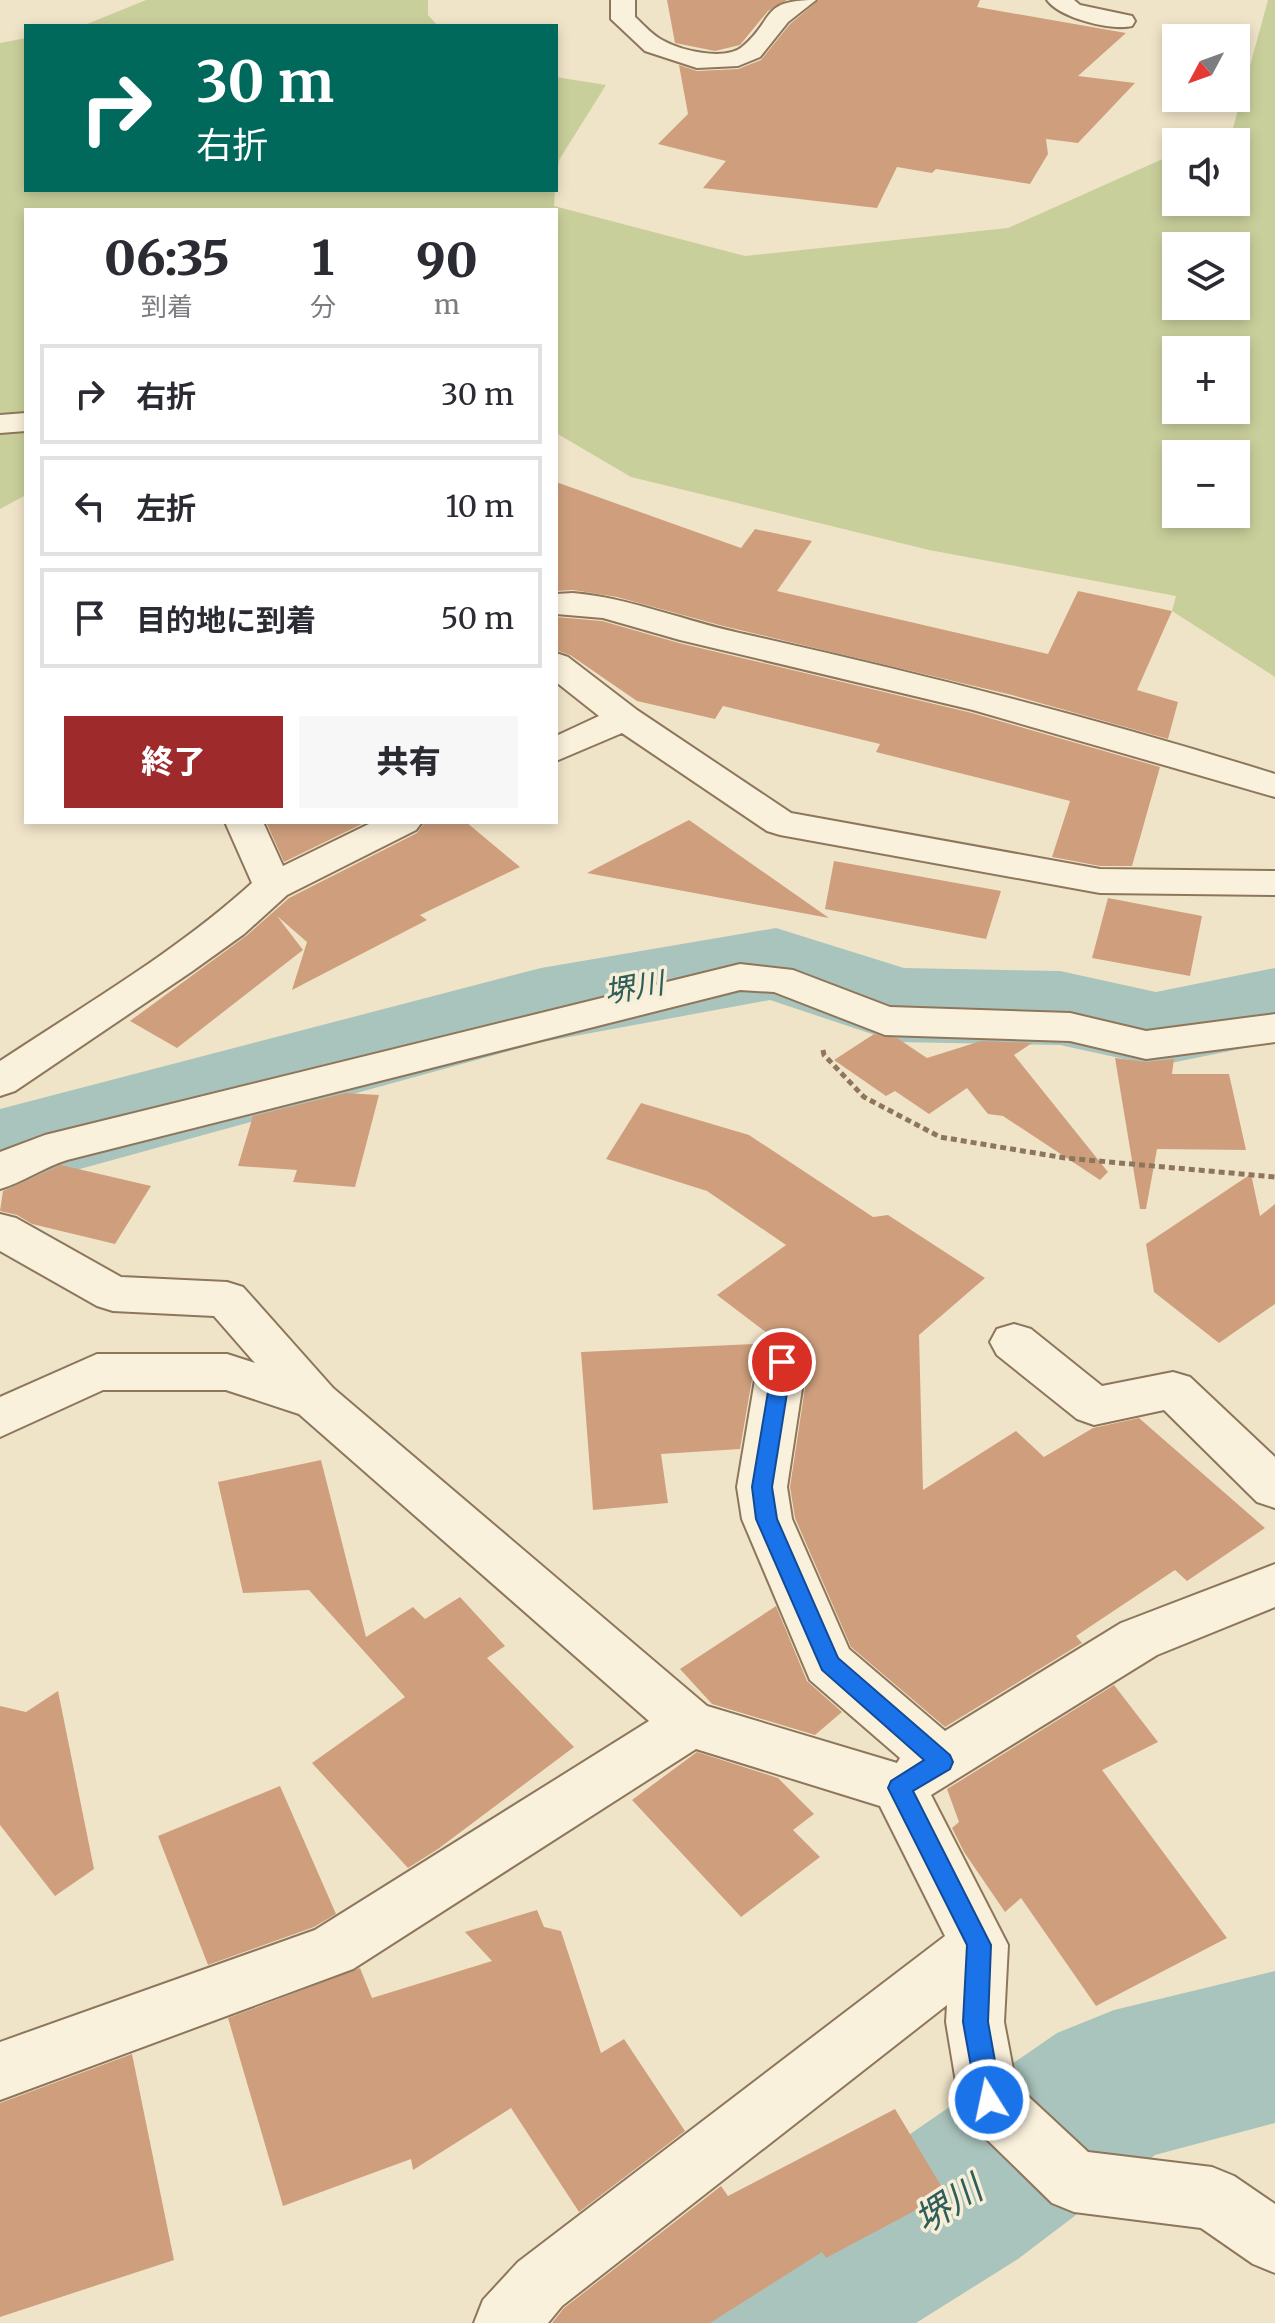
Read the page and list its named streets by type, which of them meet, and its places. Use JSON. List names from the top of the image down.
{
  "water": ["堺川"],
  "north": "bottom left",
  "page": {
    "map_buttons": ["+", "−"],
    "turn": ["30 m", "右折"],
    "eta": [
      "06:35",
      "到着",
      "1",
      "分",
      "90",
      "m"
    ],
    "list": [
      {
        "name": "右折",
        "value": "30 m"
      },
      {
        "name": "左折",
        "value": "10 m"
      },
      {
        "name": "目的地に到着",
        "value": "50 m"
      }
    ],
    "buttons": ["終了", "共有"]
  }
}
